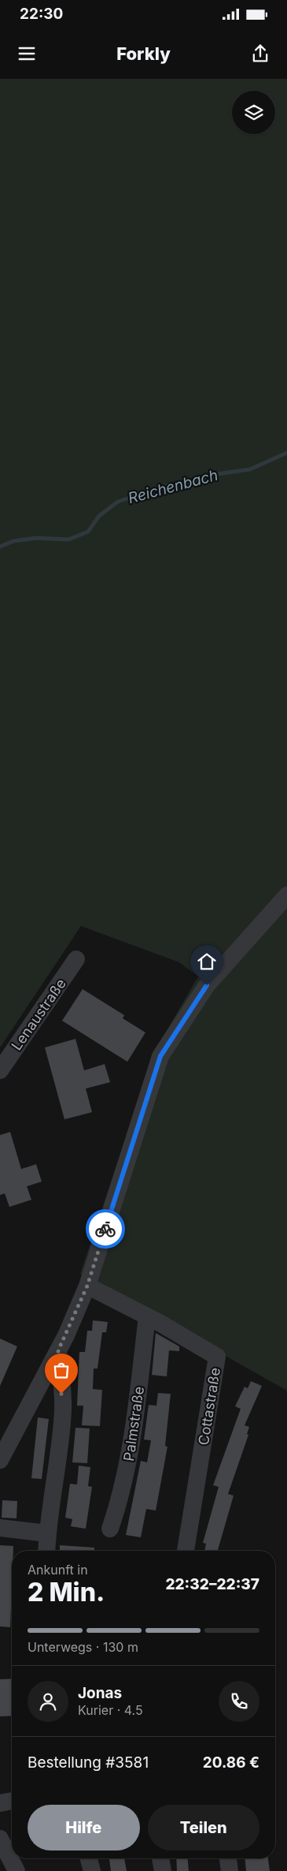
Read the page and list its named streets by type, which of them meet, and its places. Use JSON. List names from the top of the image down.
{
  "streets": {
    "street": ["Lenaustraße", "Cottastraße", "Palmstraße"]
  },
  "crossings": [
    ["Cottastraße", "Palmstraße"]
  ],
  "water": ["Reichenbach"],
  "page": {
    "status": "22:30",
    "header": "Forkly",
    "heading": ["2 Min.", "Ankunft in", "22:32–22:37"],
    "panel": [
      "Jonas",
      "Kurier · 4.5",
      "Bestellung #3581",
      "20.86 €"
    ],
    "bar": "Unterwegs · 130 m",
    "buttons": ["Hilfe", "Teilen"]
  }
}
